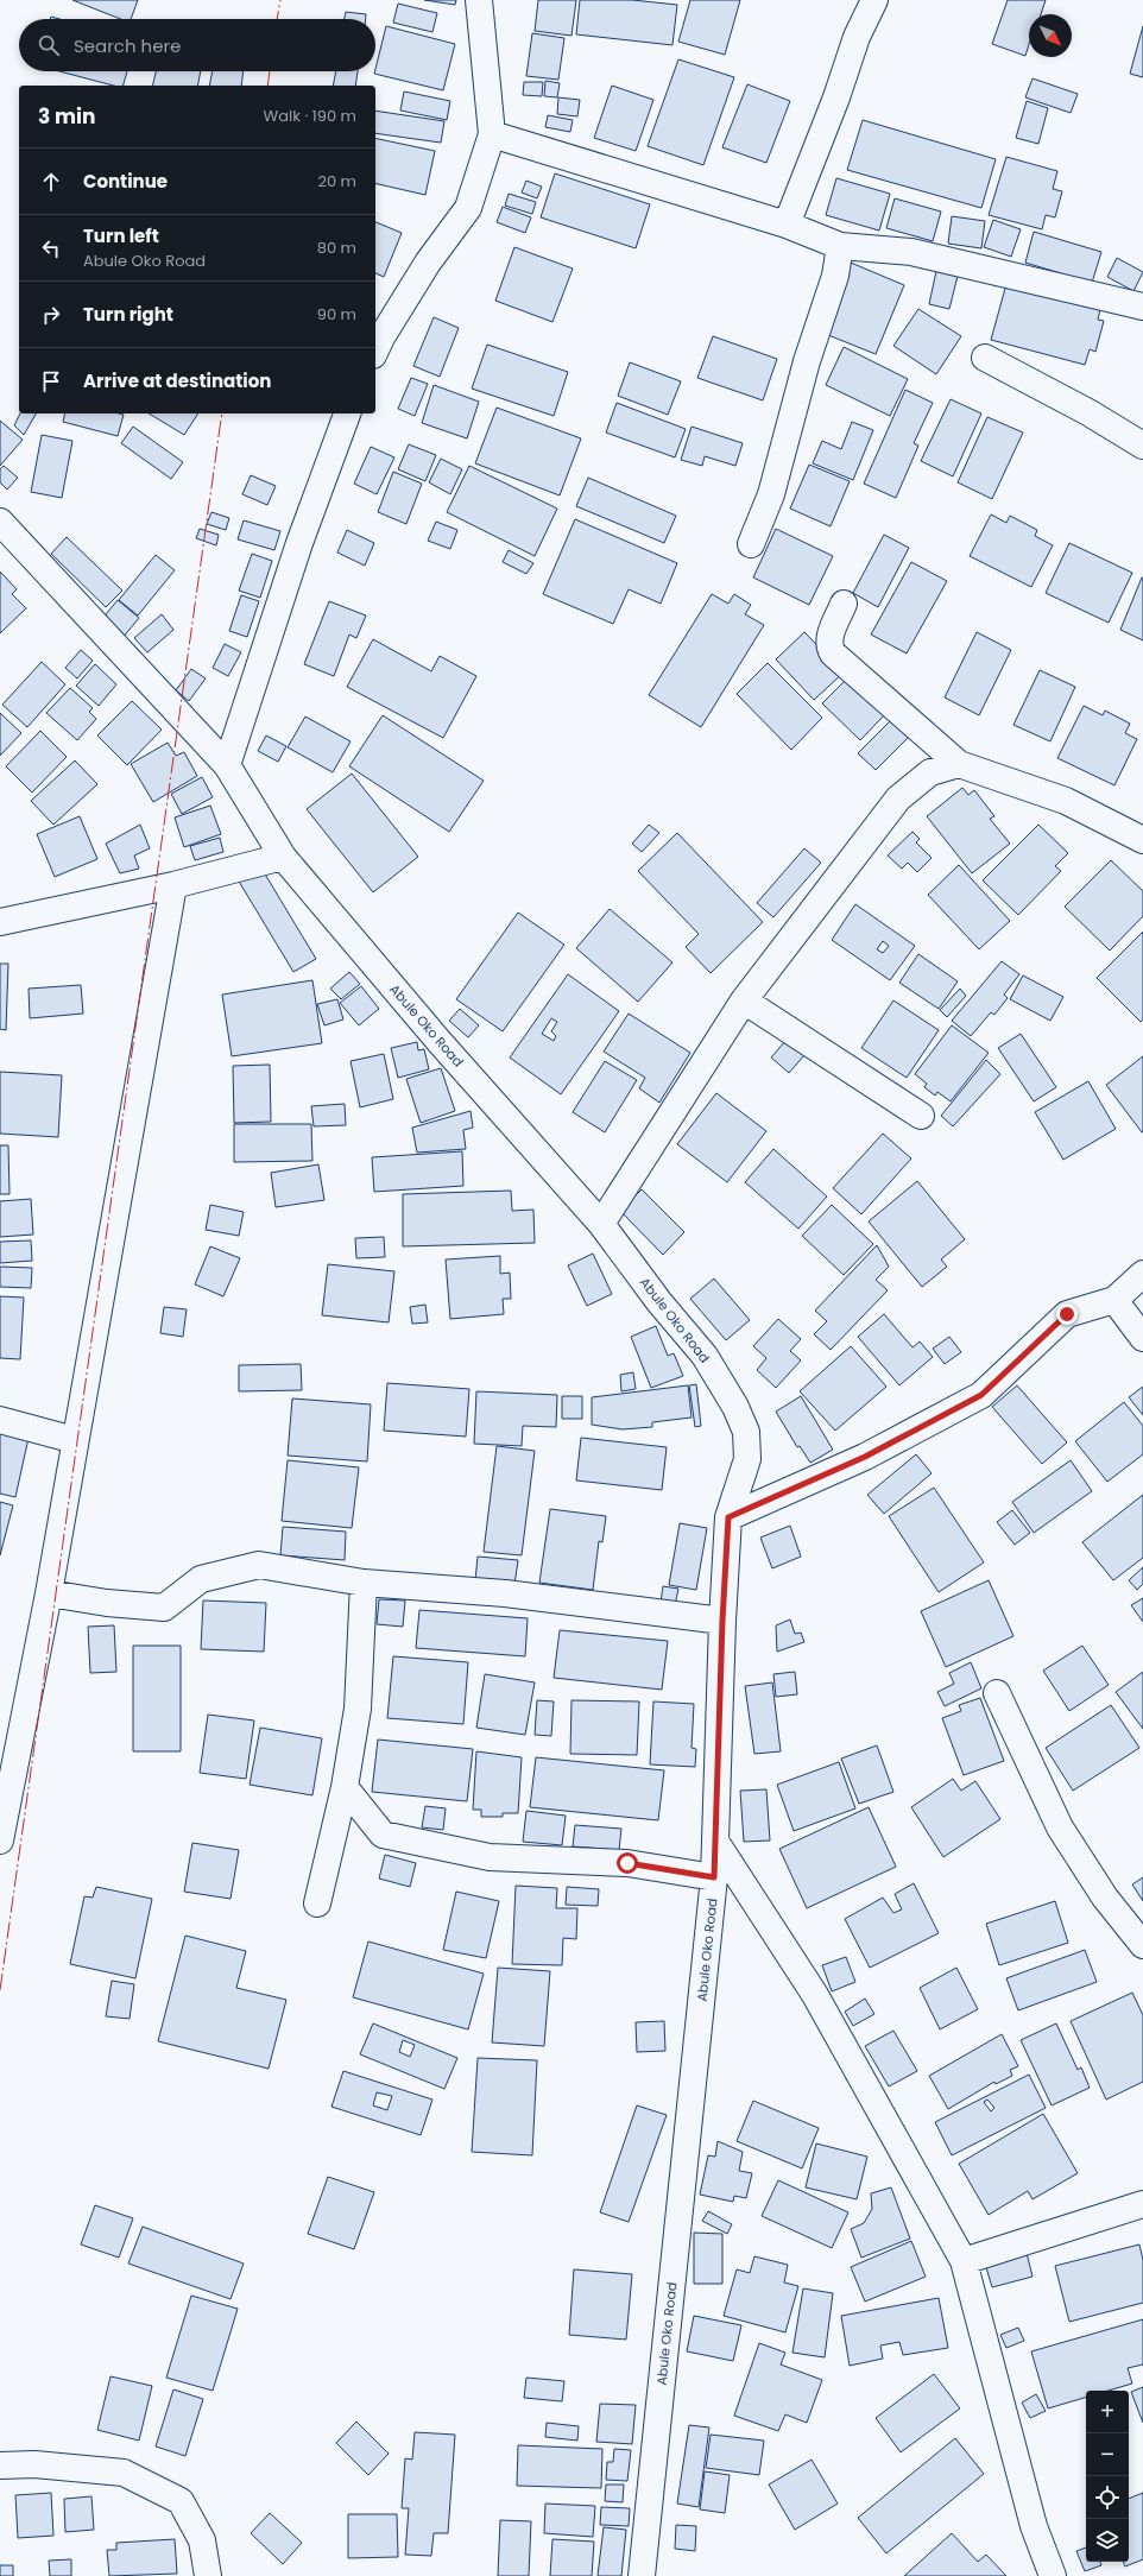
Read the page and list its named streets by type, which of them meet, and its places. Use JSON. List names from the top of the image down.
{
  "streets": {
    "street": ["Abule Oko Road"]
  },
  "north": "bottom right",
  "page": {
    "search": "Search here",
    "heading": ["3 min", "Walk · 190 m"],
    "list": [
      ["Continue", "20 m"],
      ["Turn left", "Abule Oko Road", "80 m"],
      ["Turn right", "90 m"],
      "Arrive at destination"
    ],
    "map_buttons": ["+", "−"]
  }
}
